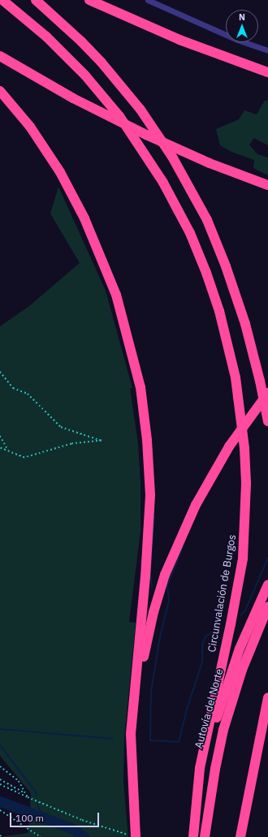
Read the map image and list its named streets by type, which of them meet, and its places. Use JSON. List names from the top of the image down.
{
  "streets": {
    "highway": ["Circunvalación de Burgos", "Autovía del Norte"]
  },
  "crossings": [
    ["Circunvalación de Burgos", "Autovía del Norte"]
  ],
  "scale_bar": "100 m",
  "north": "top"
}
